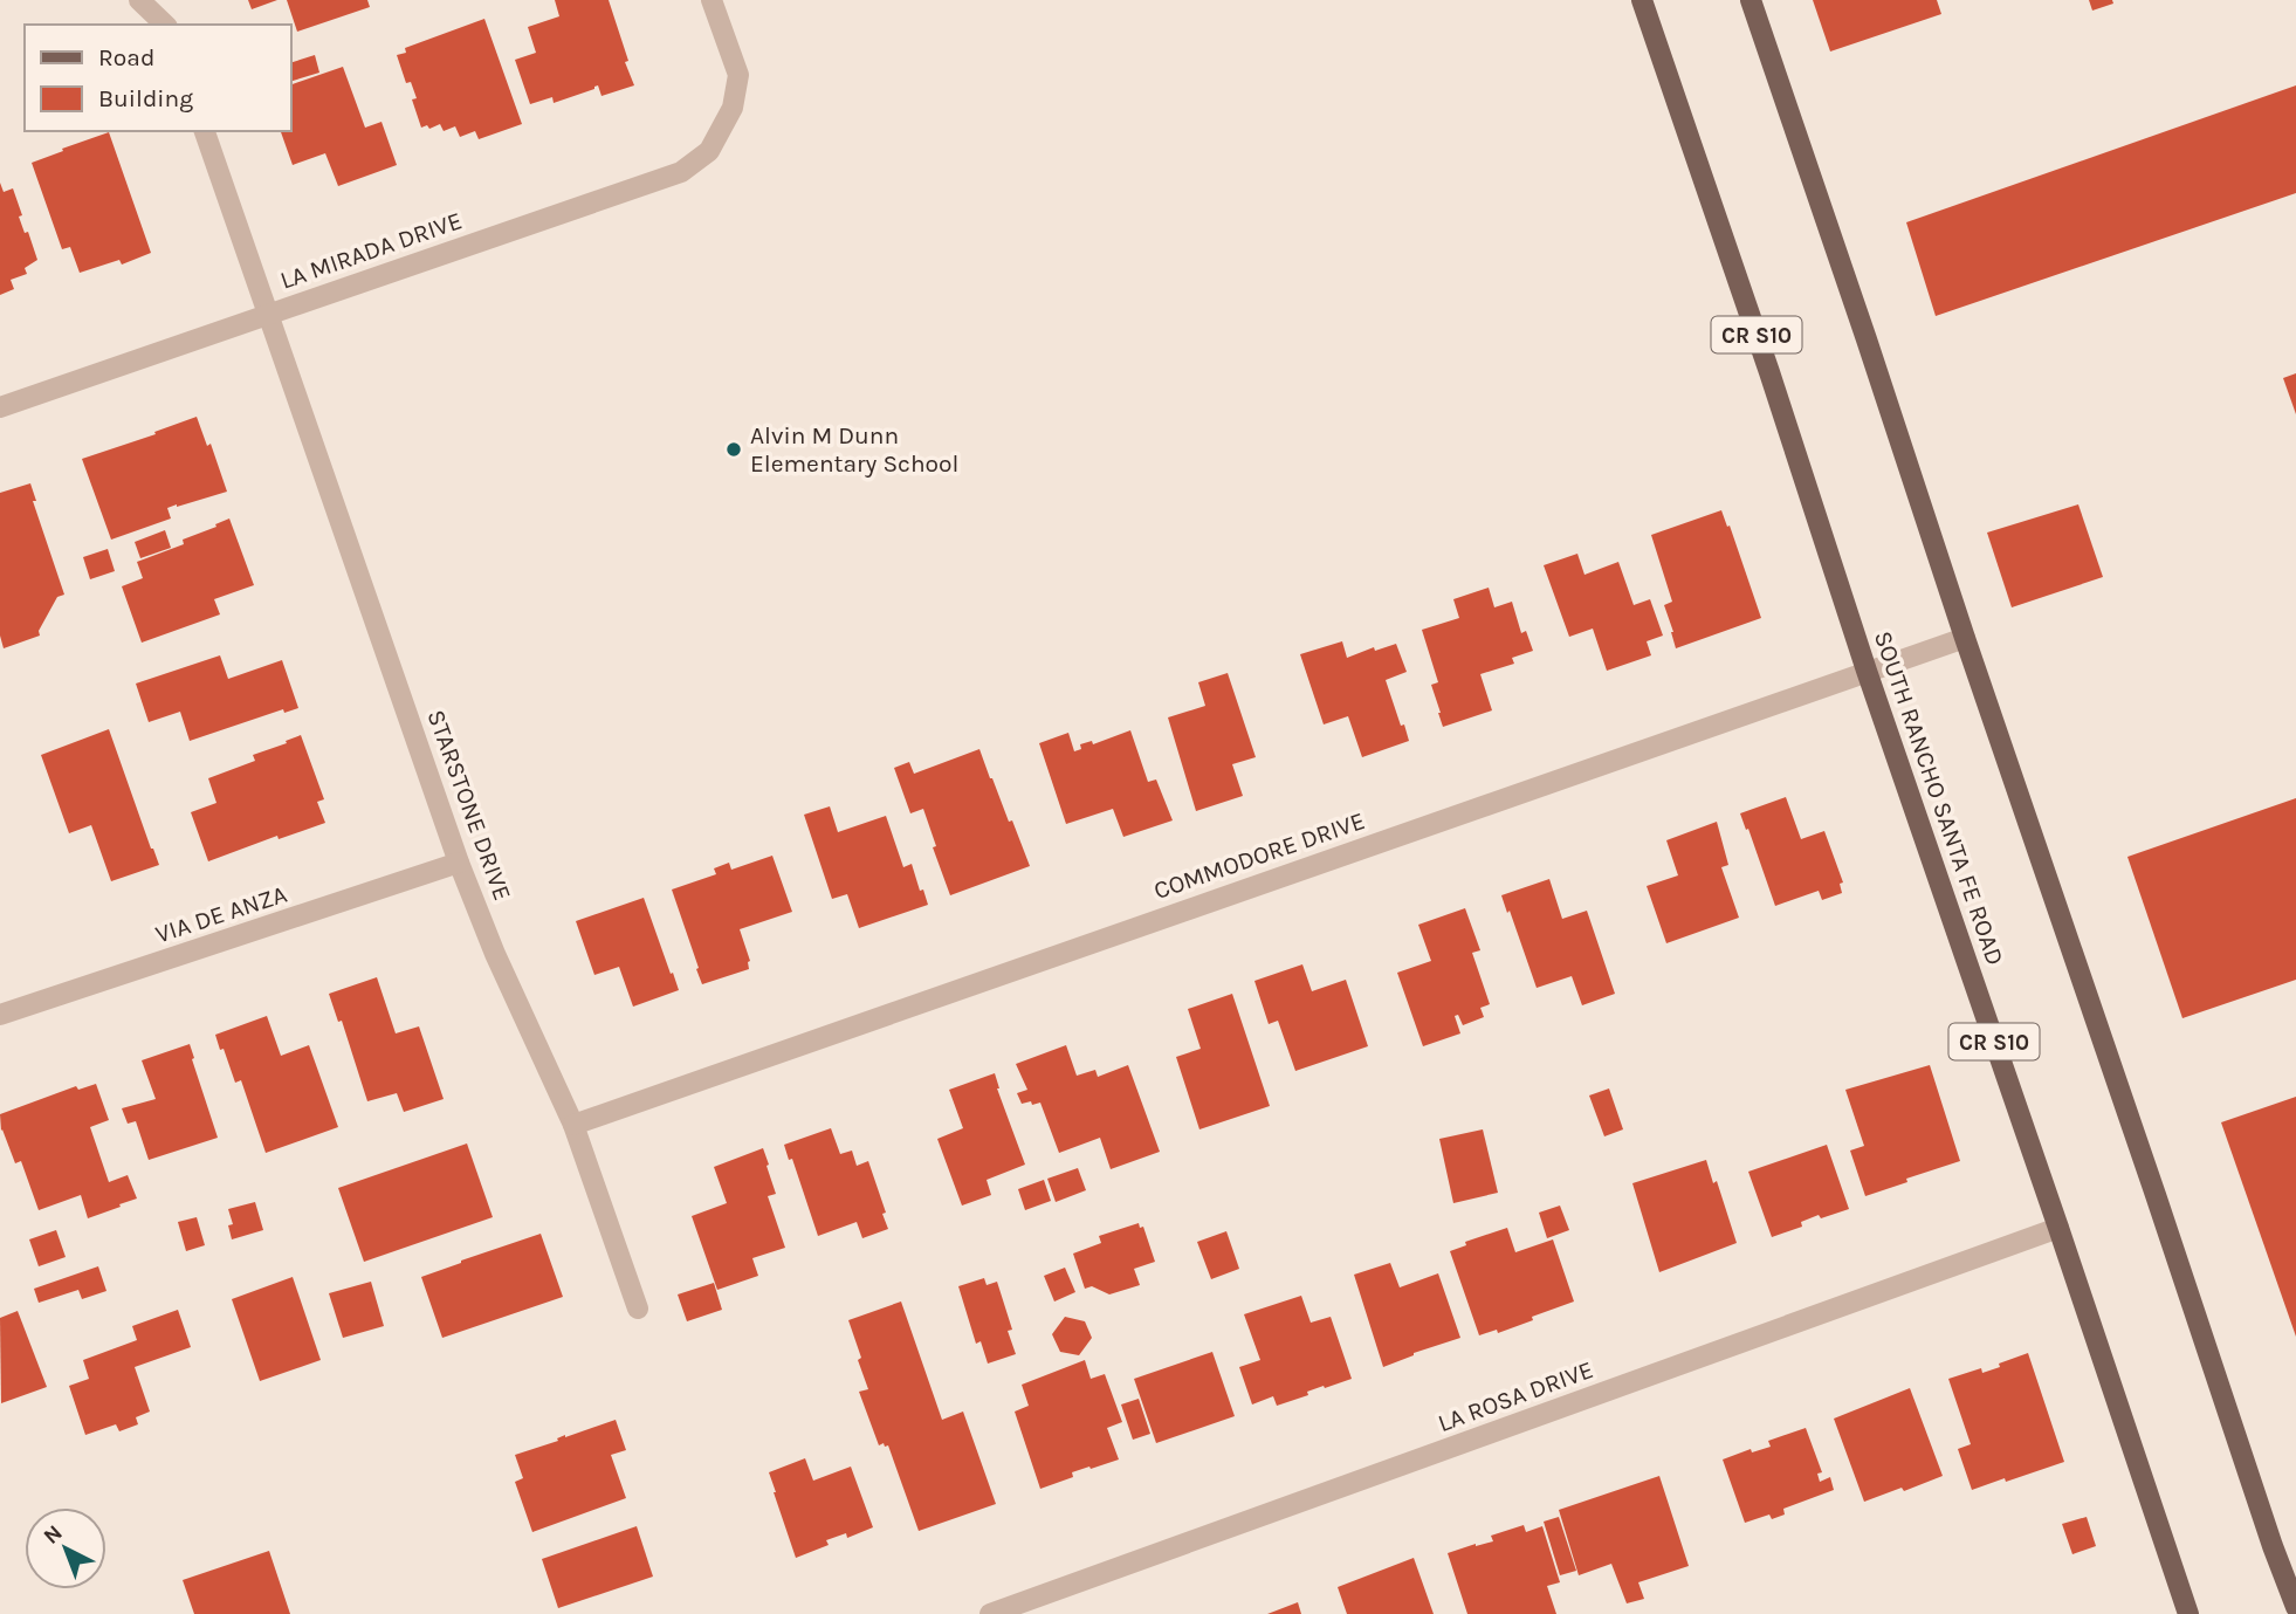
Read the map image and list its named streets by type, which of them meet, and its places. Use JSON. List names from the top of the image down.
{
  "streets": {
    "main road": ["CR S10", "SOUTH RANCHO SANTA FE ROAD"],
    "street": [
      "LA MIRADA DRIVE",
      "STARSTONE DRIVE",
      "COMMODORE DRIVE",
      "VIA DE ANZA",
      "LA ROSA DRIVE"
    ]
  },
  "crossings": [
    ["LA MIRADA DRIVE", "STARSTONE DRIVE"],
    ["SOUTH RANCHO SANTA FE ROAD", "COMMODORE DRIVE"],
    ["SOUTH RANCHO SANTA FE ROAD", "LA ROSA DRIVE"],
    ["STARSTONE DRIVE", "COMMODORE DRIVE"],
    ["STARSTONE DRIVE", "VIA DE ANZA"]
  ],
  "places": ["Alvin M Dunn Elementary School"],
  "legend": ["Road", "Building"],
  "north": "top left"
}
